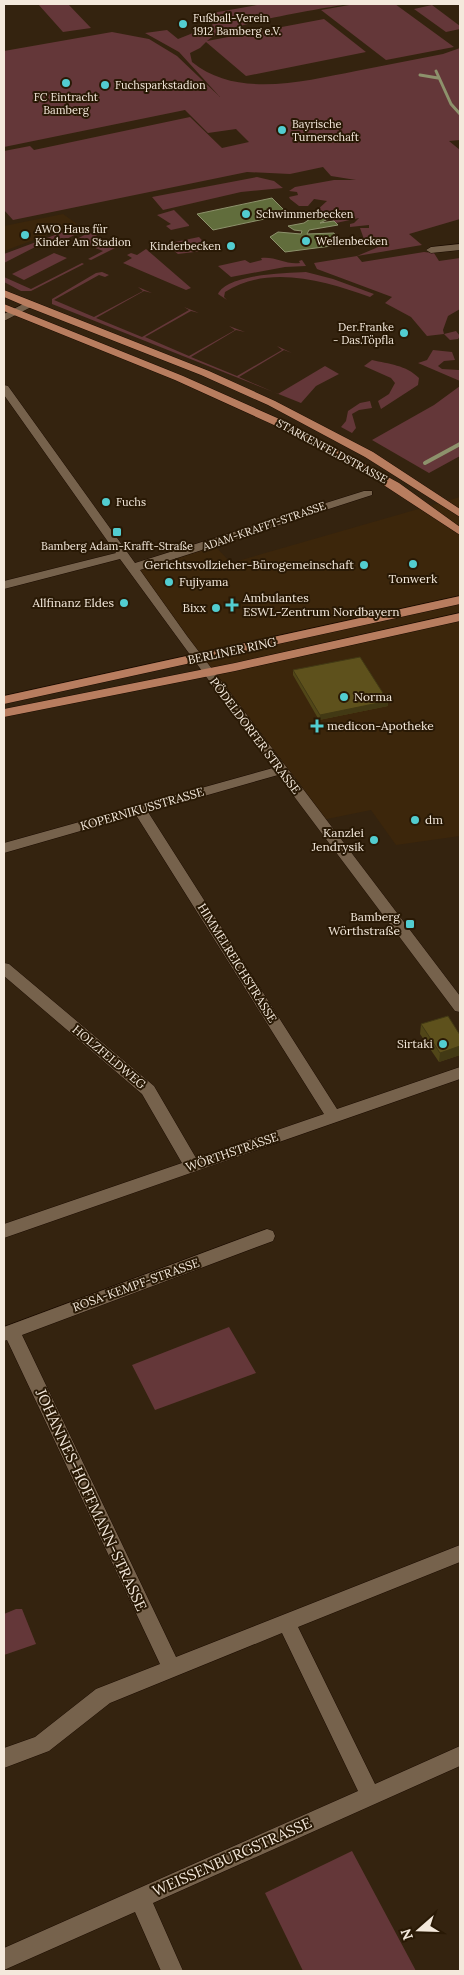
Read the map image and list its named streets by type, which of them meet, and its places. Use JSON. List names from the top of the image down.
{
  "streets": {
    "main road": ["STARKENFELDSTRASSE", "BERLINER RING"],
    "street": [
      "ADAM-KRAFFT-STRASSE",
      "PÖDELDORFER STRASSE",
      "KOPERNIKUSSTRASSE",
      "HIMMELREICHSTRASSE",
      "HOLZFELDWEG",
      "WÖRTHSTRASSE",
      "ROSA-KEMPF-STRASSE",
      "JOHANNES-HOFFMANN-STRASSE",
      "WEISSENBURGSTRASSE"
    ]
  },
  "crossings": [
    ["ADAM-KRAFFT-STRASSE", "PÖDELDORFER STRASSE"],
    ["BERLINER RING", "PÖDELDORFER STRASSE"],
    ["PÖDELDORFER STRASSE", "KOPERNIKUSSTRASSE"],
    ["KOPERNIKUSSTRASSE", "HIMMELREICHSTRASSE"],
    ["HIMMELREICHSTRASSE", "WÖRTHSTRASSE"],
    ["HOLZFELDWEG", "WÖRTHSTRASSE"],
    ["ROSA-KEMPF-STRASSE", "JOHANNES-HOFFMANN-STRASSE"]
  ],
  "places": {
    "other": [
      "Fußball-Verein 1912 Bamberg e.V.",
      "FC Eintracht Bamberg",
      "Fuchsparkstadion",
      "Bayrische Turnerschaft",
      "Schwimmerbecken",
      "AWO Haus für Kinder Am Stadion",
      "Wellenbecken",
      "Kinderbecken",
      "Der.Franke - Das.Töpfla",
      "Fuchs",
      "Tonwerk",
      "Gerichtsvollzieher-Bürogemeinschaft",
      "Fujiyama",
      "Allfinanz Eldes",
      "Bixx",
      "Norma",
      "dm",
      "Kanzlei Jendrysik",
      "Sirtaki"
    ],
    "transit": ["Bamberg Adam-Krafft-Straße", "Bamberg Wörthstraße"],
    "health": ["Ambulantes ESWL-Zentrum Nordbayern", "medicon-Apotheke"]
  },
  "north": "left"
}
